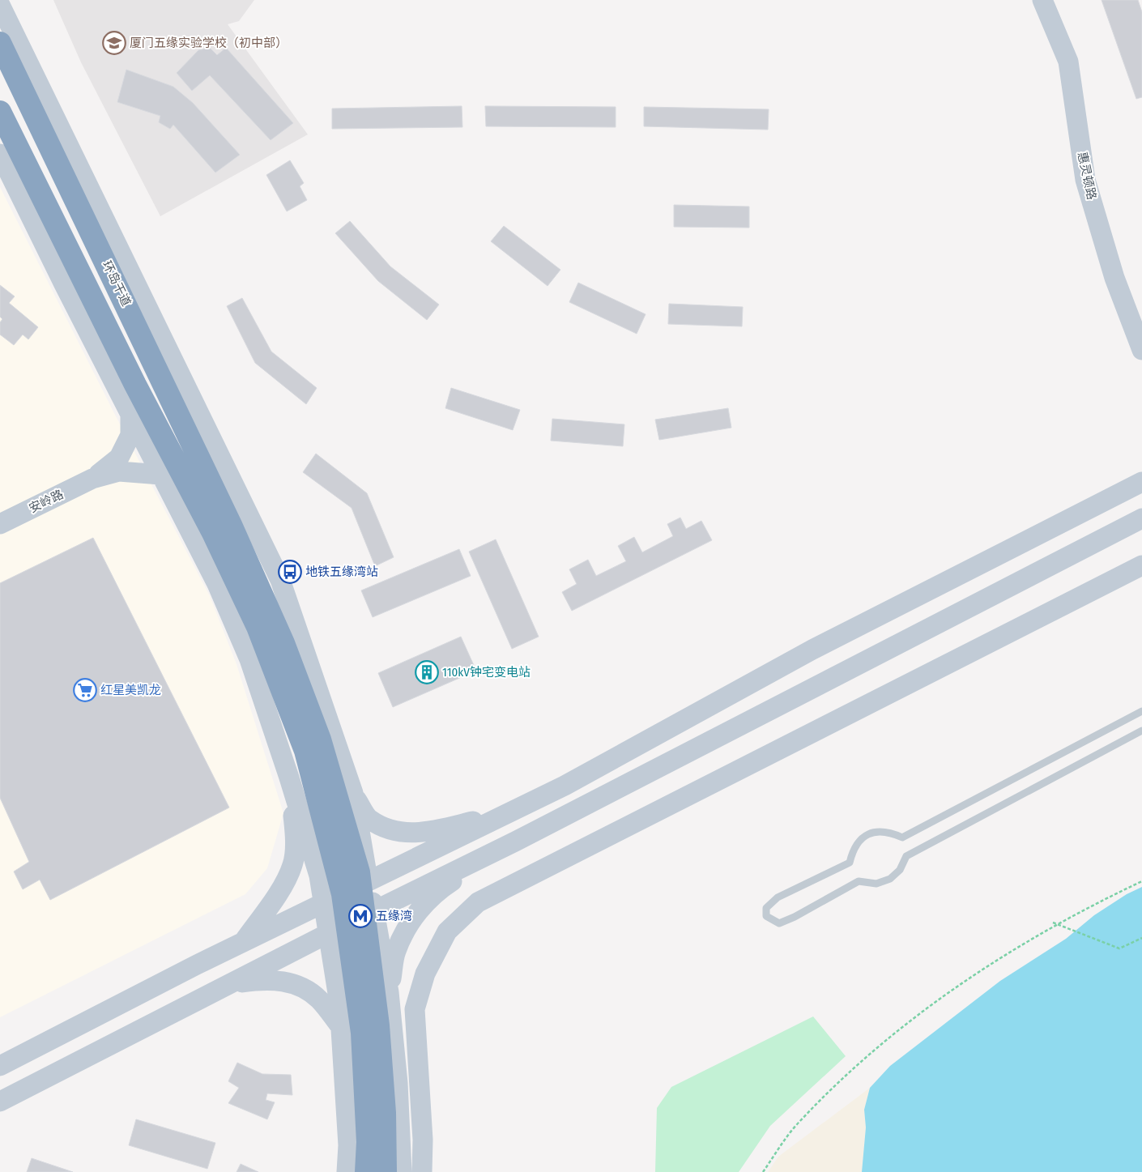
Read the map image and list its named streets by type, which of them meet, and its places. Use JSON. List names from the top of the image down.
{
  "streets": {
    "highway": ["环岛干道"],
    "main road": ["惠灵顿路", "安岭路"]
  },
  "places": {
    "school or university": ["厦门五缘实验学校（初中部）"],
    "bus stop": ["地铁五缘湾站"],
    "building": ["110kV钟宅变电站"],
    "supermarket": ["红星美凯龙"],
    "metro station": ["五缘湾"]
  }
}
